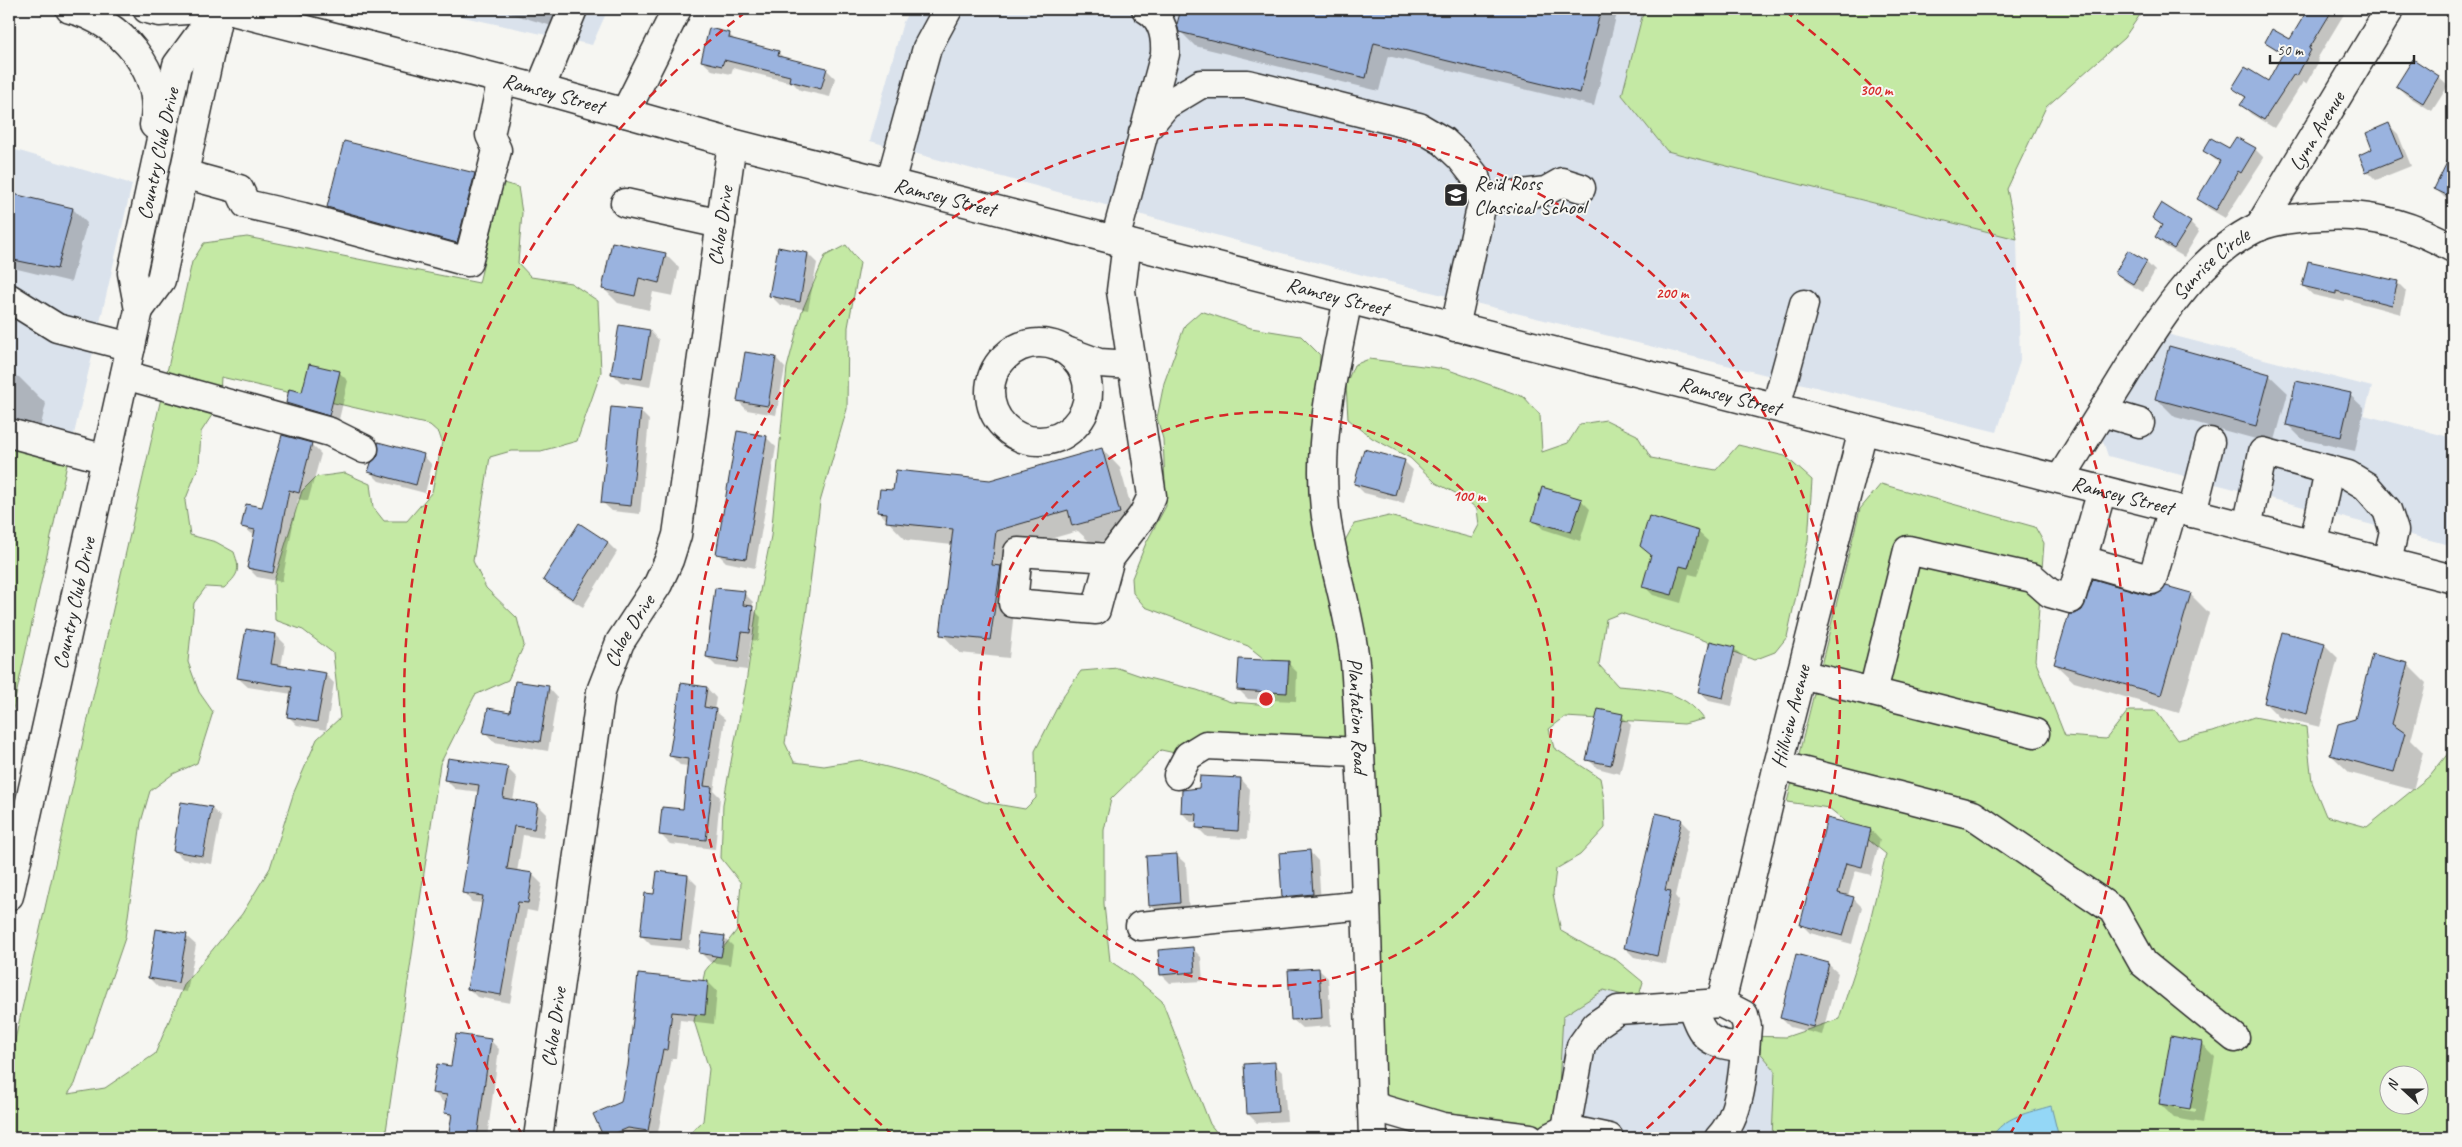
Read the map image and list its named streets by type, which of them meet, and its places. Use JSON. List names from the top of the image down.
{
  "streets": {
    "main road": [
      "Ramsey Street",
      "Lynn Avenue",
      "Country Club Drive",
      "Chloe Drive",
      "Sunrise Circle",
      "Plantation Road",
      "Hillview Avenue"
    ]
  },
  "crossings": [
    ["Ramsey Street", "Chloe Drive"],
    ["Ramsey Street", "Sunrise Circle"],
    ["Ramsey Street", "Plantation Road"],
    ["Ramsey Street", "Hillview Avenue"],
    ["Lynn Avenue", "Sunrise Circle"]
  ],
  "places": {
    "school or university": ["Reid Ross Classical School"]
  },
  "scale_bar": "50 m",
  "north": "left",
  "rings": ["300 m", "200 m", "100 m"]
}
